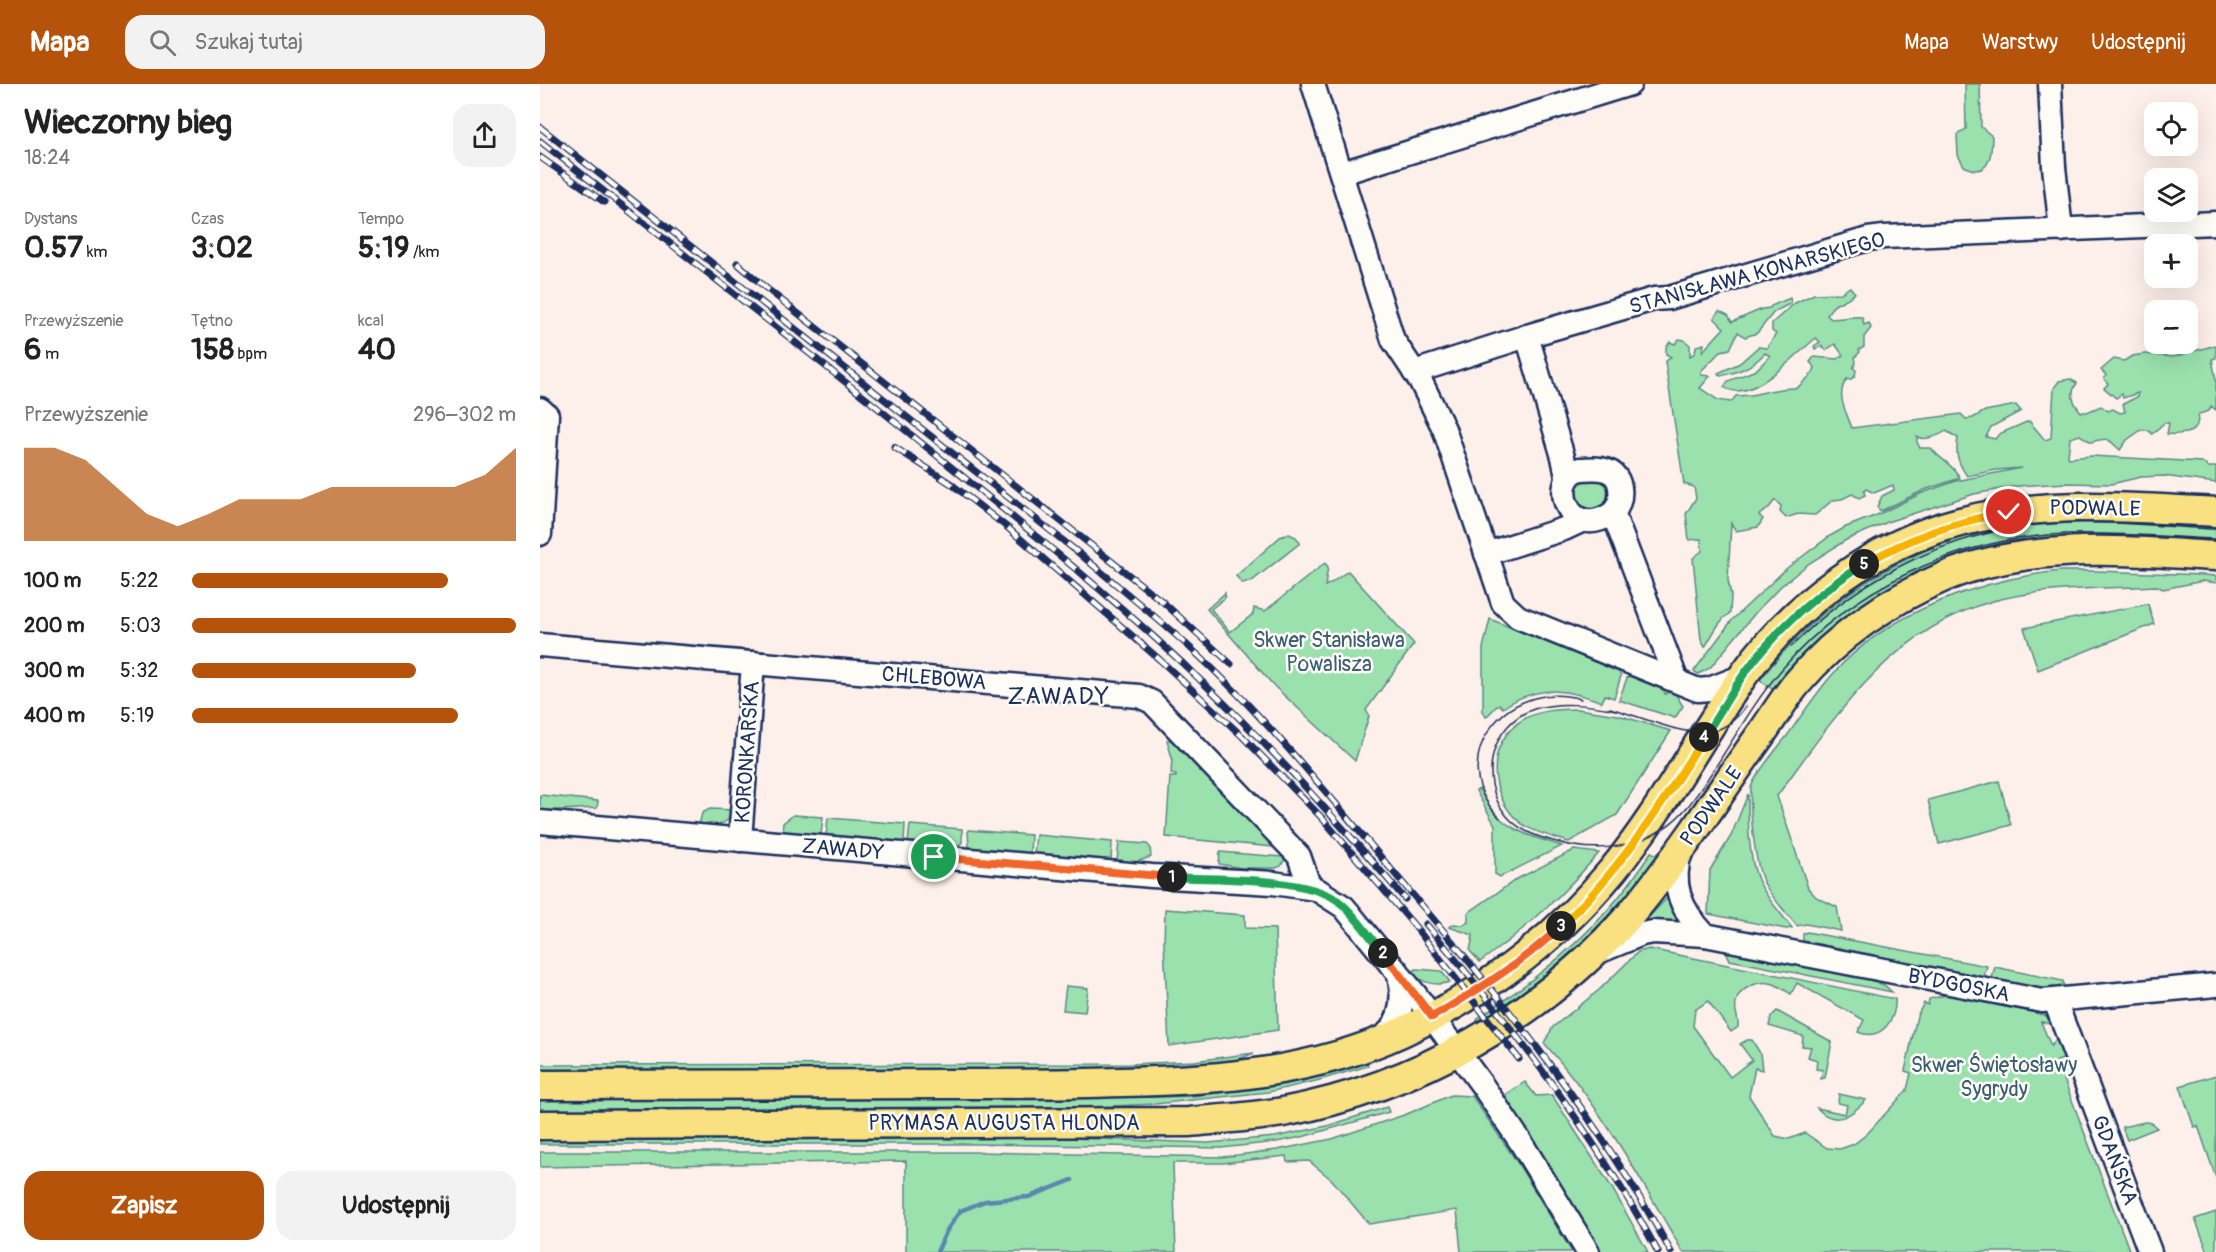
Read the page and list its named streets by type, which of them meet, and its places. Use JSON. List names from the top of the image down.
{
  "streets": {
    "main road": ["PODWALE", "PRYMASA AUGUSTA HLONDA"],
    "street": [
      "STANISŁAWA KONARSKIEGO",
      "CHLEBOWA",
      "KORONKARSKA",
      "ZAWADY",
      "BYDGOSKA",
      "GDAŃSKA"
    ]
  },
  "crossings": [
    ["PODWALE", "ZAWADY"],
    ["PODWALE", "BYDGOSKA"],
    ["PODWALE", "PRYMASA AUGUSTA HLONDA"],
    ["CHLEBOWA", "KORONKARSKA"],
    ["CHLEBOWA", "ZAWADY"],
    ["KORONKARSKA", "ZAWADY"],
    ["ZAWADY", "PRYMASA AUGUSTA HLONDA"],
    ["BYDGOSKA", "GDAŃSKA"]
  ],
  "districts": ["ZAWADY"],
  "parks": ["Skwer Stanisława Powalisza", "Skwer Świętosławy Sygrydy"],
  "page": {
    "header": "Mapa",
    "search": "Szukaj tutaj",
    "nav": ["Mapa", "Warstwy", "Udostępnij"],
    "heading": ["Wieczorny bieg", "18:24"],
    "map_buttons": ["+", "−"],
    "stats": [
      ["Dystans", "0.57 km"],
      ["Czas", "3:02"],
      ["Tempo", "5:19 /km"],
      ["Przewyższenie", "6 m"],
      ["Tętno", "158 bpm"],
      ["kcal", "40"]
    ],
    "chart": ["Przewyższenie", "296–302 m"],
    "pins": [
      "5",
      "4",
      "1",
      "3",
      "2"
    ],
    "list": [
      {
        "name": "100 m",
        "note": "5:22"
      },
      {
        "name": "200 m",
        "note": "5:03"
      },
      {
        "name": "300 m",
        "note": "5:32"
      },
      {
        "name": "400 m",
        "note": "5:19"
      }
    ],
    "buttons": ["Zapisz", "Udostępnij"]
  }
}
